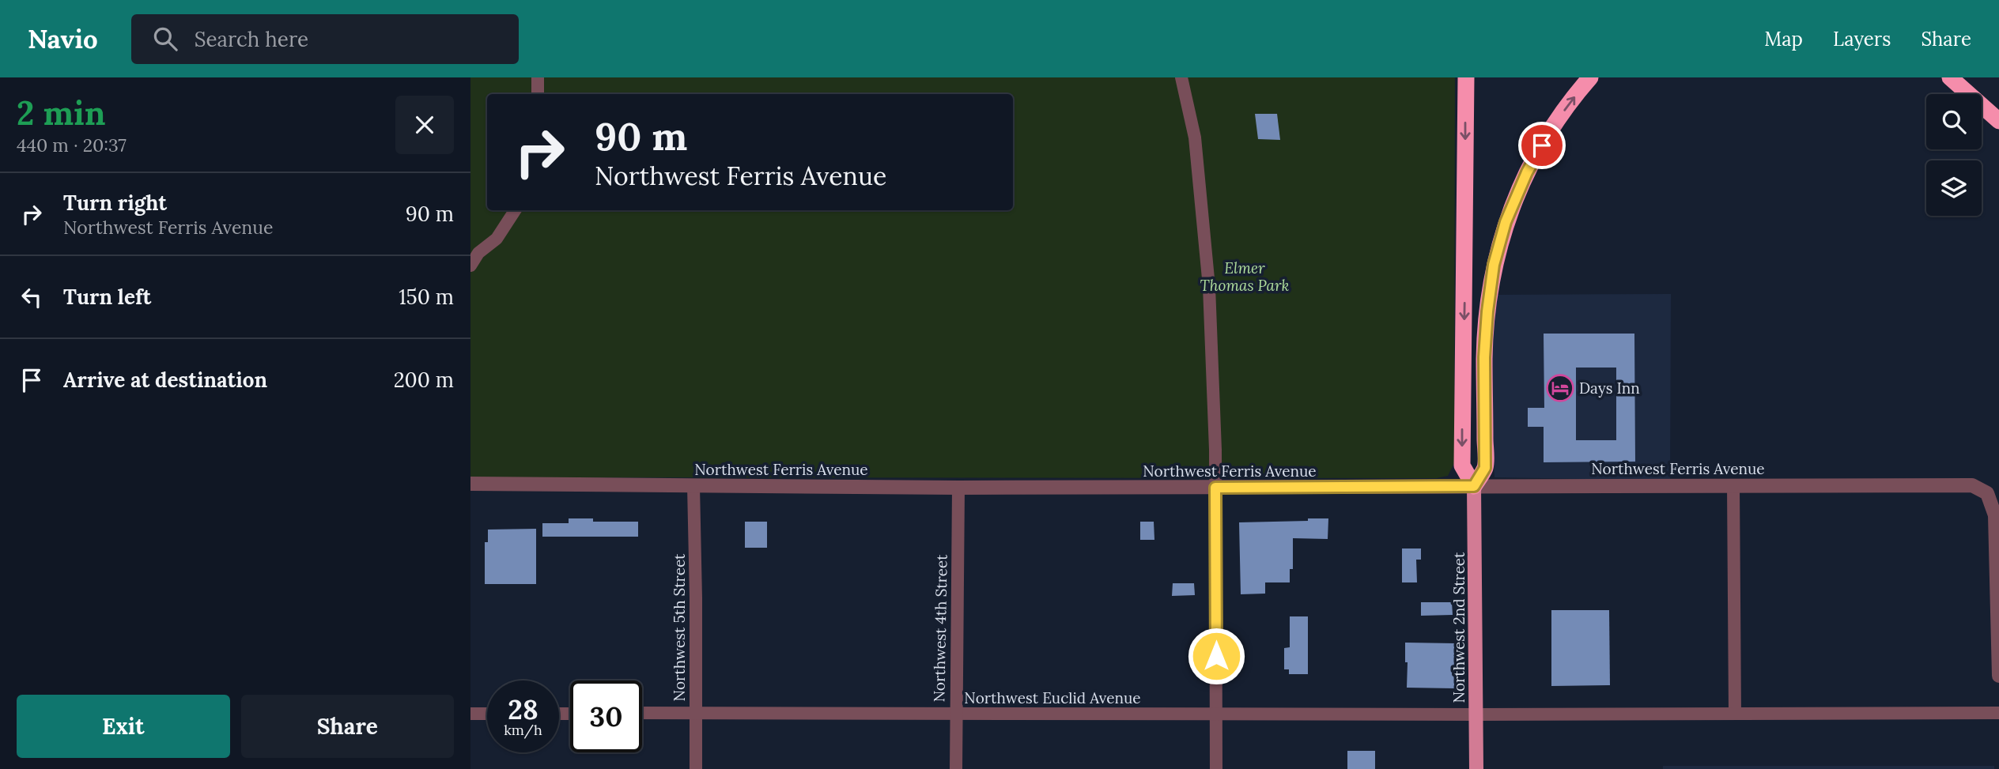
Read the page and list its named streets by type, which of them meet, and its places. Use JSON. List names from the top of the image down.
{
  "streets": {
    "main road": ["Northwest 2nd Street"],
    "street": [
      "Northwest Ferris Avenue",
      "Northwest 5th Street",
      "Northwest 4th Street",
      "Northwest Euclid Avenue"
    ]
  },
  "crossings": [
    ["Northwest Ferris Avenue", "Northwest 5th Street"],
    ["Northwest Ferris Avenue", "Northwest 2nd Street"],
    ["Northwest Ferris Avenue", "Northwest 4th Street"],
    ["Northwest 5th Street", "Northwest Euclid Avenue"],
    ["Northwest 2nd Street", "Northwest Euclid Avenue"],
    ["Northwest 4th Street", "Northwest Euclid Avenue"]
  ],
  "parks": ["Elmer Thomas Park"],
  "places": {
    "hotel": ["Days Inn"]
  },
  "page": {
    "header": "Navio",
    "search": "Search here",
    "nav": ["Map", "Layers", "Share"],
    "heading": ["2 min", "440 m · 20:37"],
    "turn": ["90 m", "Northwest Ferris Avenue"],
    "list": [
      {
        "name": "Turn right",
        "note": "Northwest Ferris Avenue",
        "value": "90 m"
      },
      {
        "name": "Turn left",
        "value": "150 m"
      },
      {
        "name": "Arrive at destination",
        "value": "200 m"
      }
    ],
    "speed": "28 km/h",
    "limit": "30",
    "buttons": ["Exit", "Share"]
  }
}
